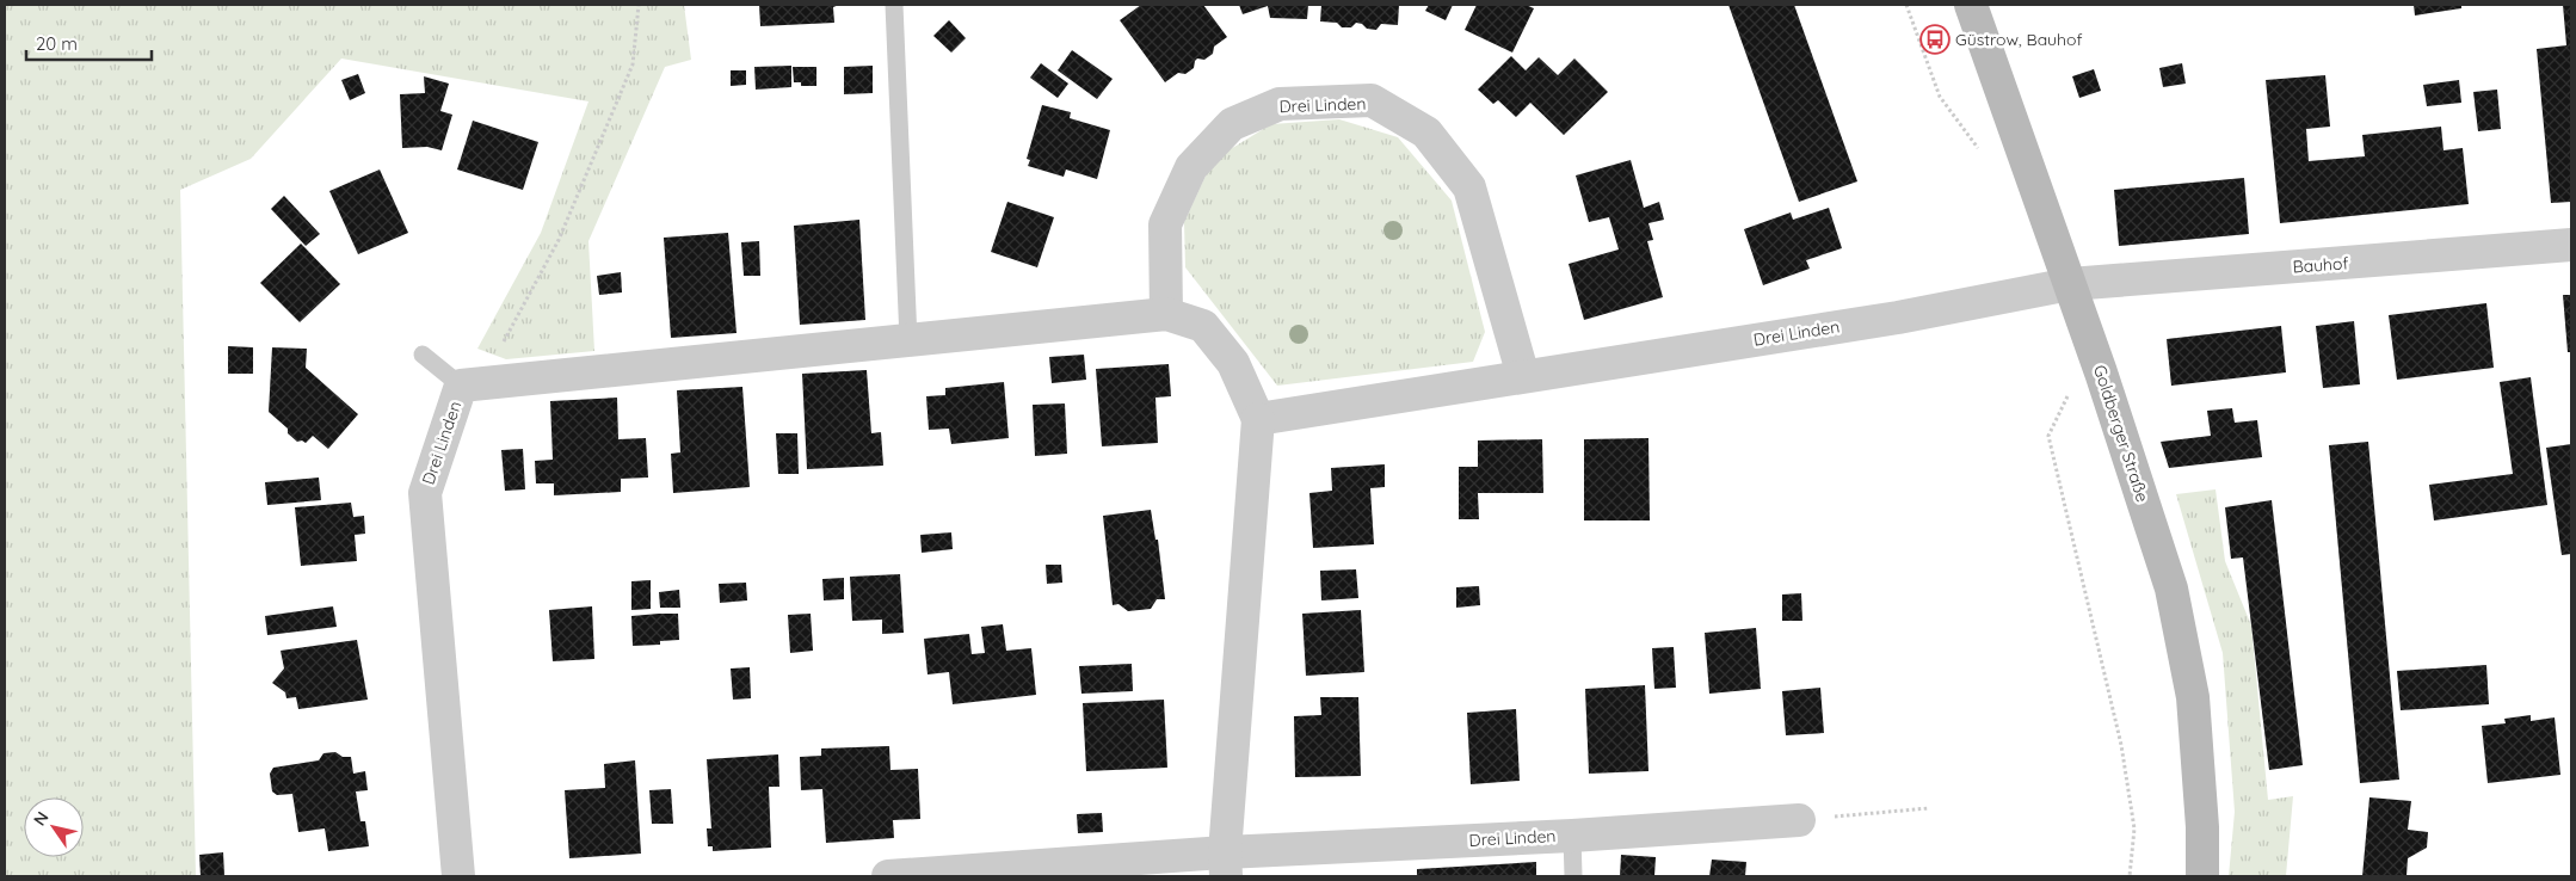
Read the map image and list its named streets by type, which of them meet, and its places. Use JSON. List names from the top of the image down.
{
  "streets": {
    "main road": ["Goldberger Straße"],
    "street": ["Drei Linden", "Bauhof"]
  },
  "crossings": [
    ["Drei Linden", "Bauhof"],
    ["Drei Linden", "Goldberger Straße"],
    ["Bauhof", "Goldberger Straße"]
  ],
  "places": {
    "bus stop": ["Güstrow, Bauhof"]
  },
  "scale_bar": "20 m",
  "north": "top left"
}
